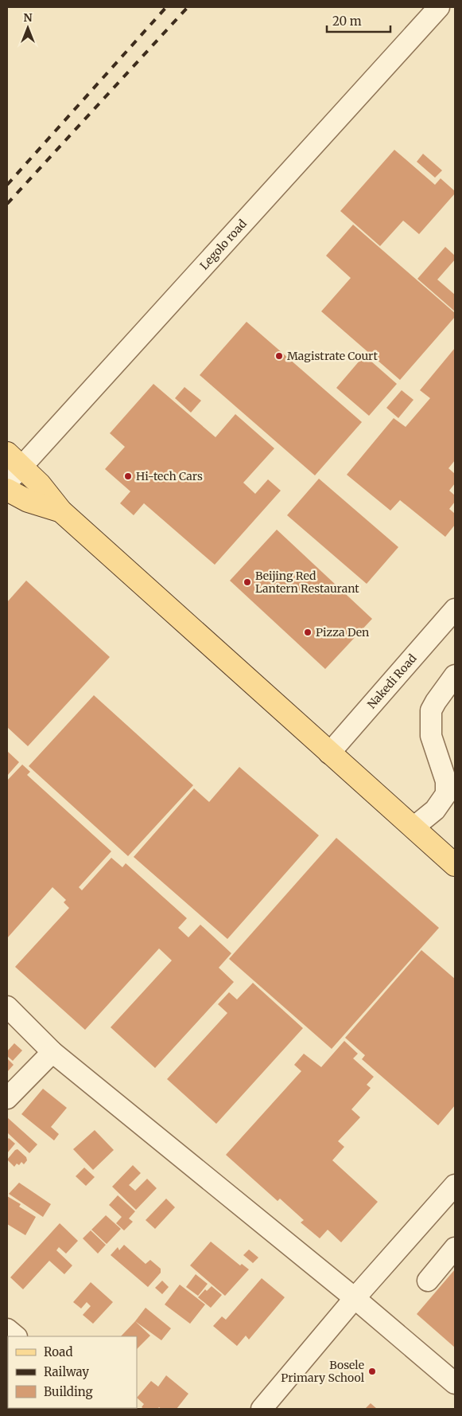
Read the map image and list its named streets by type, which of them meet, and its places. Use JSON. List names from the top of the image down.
{
  "streets": {
    "street": ["Legolo road", "Nakedi Road"]
  },
  "places": [
    "Magistrate Court",
    "Hi-tech Cars",
    "Beijing Red Lantern Restaurant",
    "Pizza Den",
    "Bosele Primary School"
  ],
  "legend": ["Road", "Railway", "Building"],
  "scale_bar": "20 m",
  "north": "top"
}
